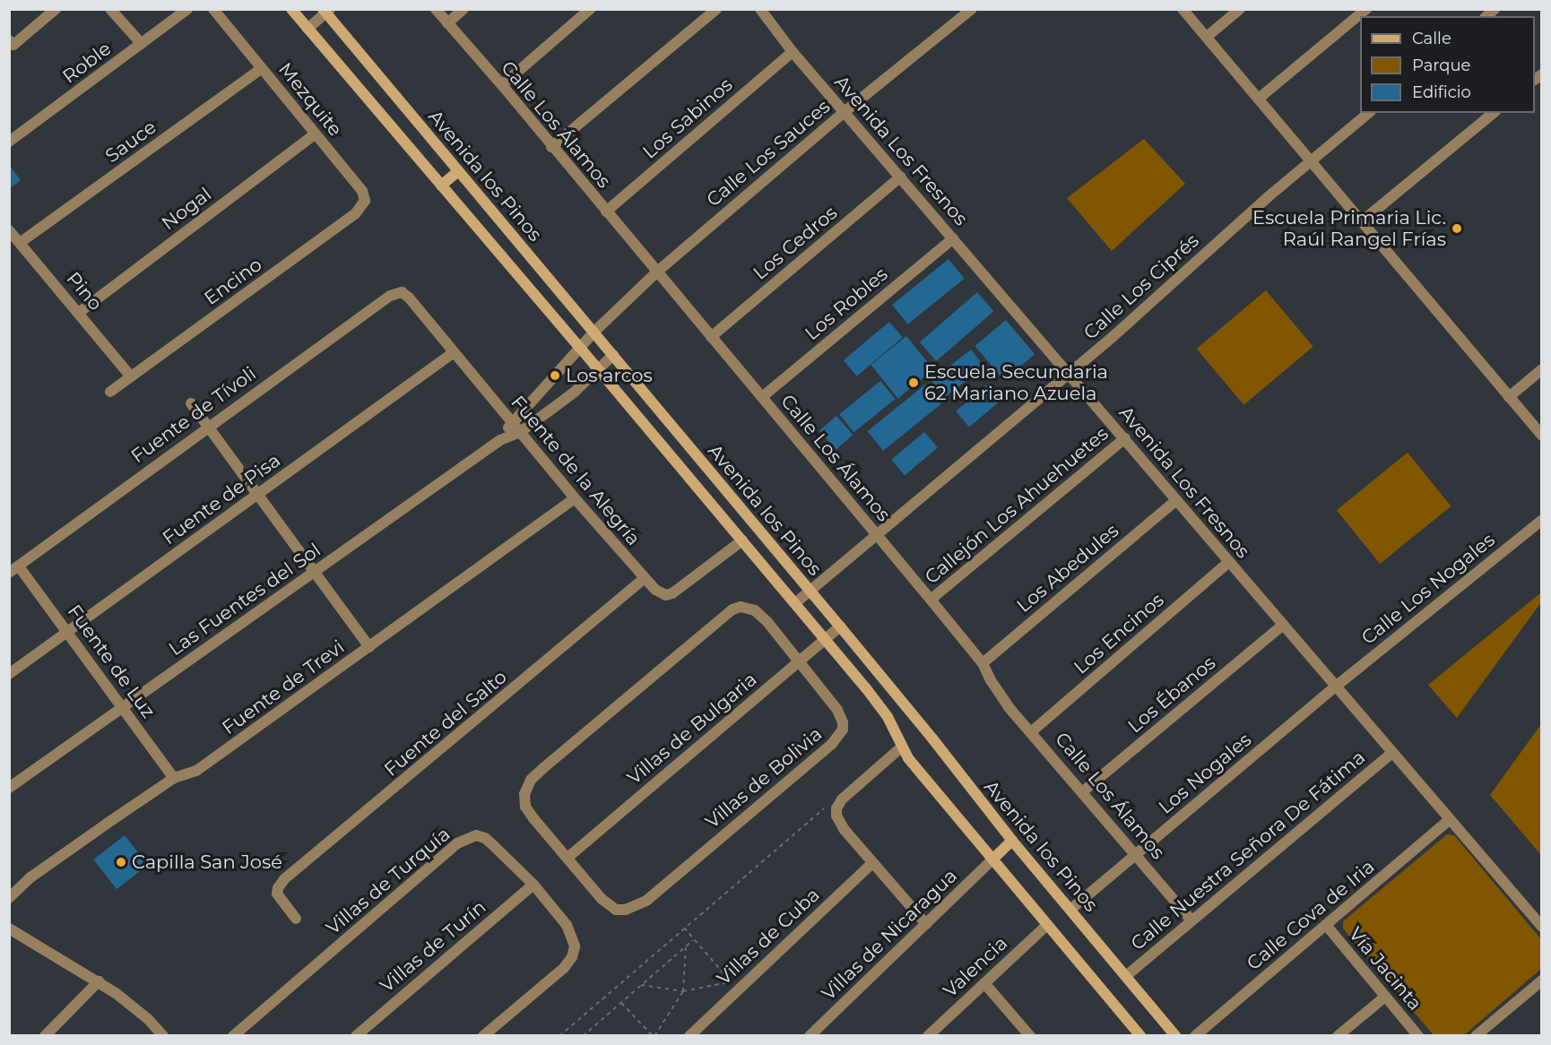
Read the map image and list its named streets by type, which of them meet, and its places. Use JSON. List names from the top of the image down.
{
  "streets": {
    "street": [
      "Roble",
      "Mezquite",
      "Los Sabinos",
      "Calle Los Álamos",
      "Sauce",
      "Avenida Los Fresnos",
      "Calle Los Sauces",
      "Avenida los Pinos",
      "Nogal",
      "Los Cedros",
      "Encino",
      "Calle Los Ciprés",
      "Pino",
      "Los Robles",
      "Fuente de Tívoli",
      "Fuente de la Alegría",
      "Fuente de Pisa",
      "Callejón Los Ahuehuetes",
      "Los Abedules",
      "Calle Los Nogales",
      "Las Fuentes del Sol",
      "Los Encinos",
      "Fuente de Luz",
      "Fuente de Trevi",
      "Los Ébanos",
      "Fuente del Salto",
      "Villas de Bulgaria",
      "Los Nogales",
      "Villas de Bolivia",
      "Calle Nuestra Señora De Fátima",
      "Villas de Turquía",
      "Calle Cova de Iria",
      "Villas de Nicaragua",
      "Villas de Cuba",
      "Villas de Turín",
      "Valencia",
      "Vía Jacinta"
    ]
  },
  "crossings": [
    ["Mezquite", "Sauce"],
    ["Mezquite", "Nogal"],
    ["Mezquite", "Encino"],
    ["Los Sabinos", "Calle Los Álamos"],
    ["Los Sabinos", "Avenida Los Fresnos"],
    ["Calle Los Álamos", "Calle Los Sauces"],
    ["Calle Los Álamos", "Los Cedros"],
    ["Calle Los Álamos", "Calle Los Ciprés"],
    ["Calle Los Álamos", "Los Robles"],
    ["Calle Los Álamos", "Callejón Los Ahuehuetes"],
    ["Calle Los Álamos", "Los Abedules"],
    ["Calle Los Álamos", "Los Encinos"],
    ["Calle Los Álamos", "Los Ébanos"],
    ["Calle Los Álamos", "Los Nogales"],
    ["Calle Los Álamos", "Calle Nuestra Señora De Fátima"],
    ["Sauce", "Pino"],
    ["Avenida Los Fresnos", "Calle Los Sauces"],
    ["Avenida Los Fresnos", "Los Cedros"],
    ["Avenida Los Fresnos", "Calle Los Ciprés"],
    ["Avenida Los Fresnos", "Los Robles"],
    ["Avenida Los Fresnos", "Callejón Los Ahuehuetes"],
    ["Avenida Los Fresnos", "Los Abedules"],
    ["Avenida Los Fresnos", "Calle Los Nogales"],
    ["Avenida Los Fresnos", "Los Encinos"],
    ["Avenida Los Fresnos", "Los Ébanos"],
    ["Avenida Los Fresnos", "Los Nogales"],
    ["Avenida Los Fresnos", "Calle Nuestra Señora De Fátima"],
    ["Avenida Los Fresnos", "Calle Cova de Iria"],
    ["Calle Los Sauces", "Avenida los Pinos"],
    ["Calle Los Sauces", "Las Fuentes del Sol"],
    ["Avenida los Pinos", "Calle Los Ciprés"],
    ["Avenida los Pinos", "Fuente de la Alegría"],
    ["Avenida los Pinos", "Las Fuentes del Sol"],
    ["Avenida los Pinos", "Villas de Bulgaria"],
    ["Avenida los Pinos", "Los Nogales"],
    ["Avenida los Pinos", "Calle Nuestra Señora De Fátima"],
    ["Avenida los Pinos", "Villas de Nicaragua"],
    ["Avenida los Pinos", "Valencia"],
    ["Nogal", "Pino"],
    ["Encino", "Pino"],
    ["Fuente de Tívoli", "Fuente de la Alegría"],
    ["Fuente de Tívoli", "Fuente de Luz"],
    ["Fuente de la Alegría", "Fuente de Pisa"],
    ["Fuente de la Alegría", "Las Fuentes del Sol"],
    ["Fuente de la Alegría", "Fuente de Trevi"],
    ["Fuente de la Alegría", "Fuente del Salto"],
    ["Fuente de Pisa", "Fuente de Luz"],
    ["Calle Los Nogales", "Los Nogales"],
    ["Las Fuentes del Sol", "Fuente de Luz"],
    ["Fuente de Luz", "Fuente de Trevi"],
    ["Villas de Bulgaria", "Villas de Bolivia"],
    ["Villas de Turquía", "Villas de Turín"],
    ["Calle Cova de Iria", "Vía Jacinta"]
  ],
  "places": [
    "Escuela Primaria Lic. Raúl Rangel Frías",
    "Los arcos",
    "Escuela Secundaria 62 Mariano Azuela",
    "Capilla San José"
  ],
  "legend": ["Calle", "Parque", "Edificio"]
}
